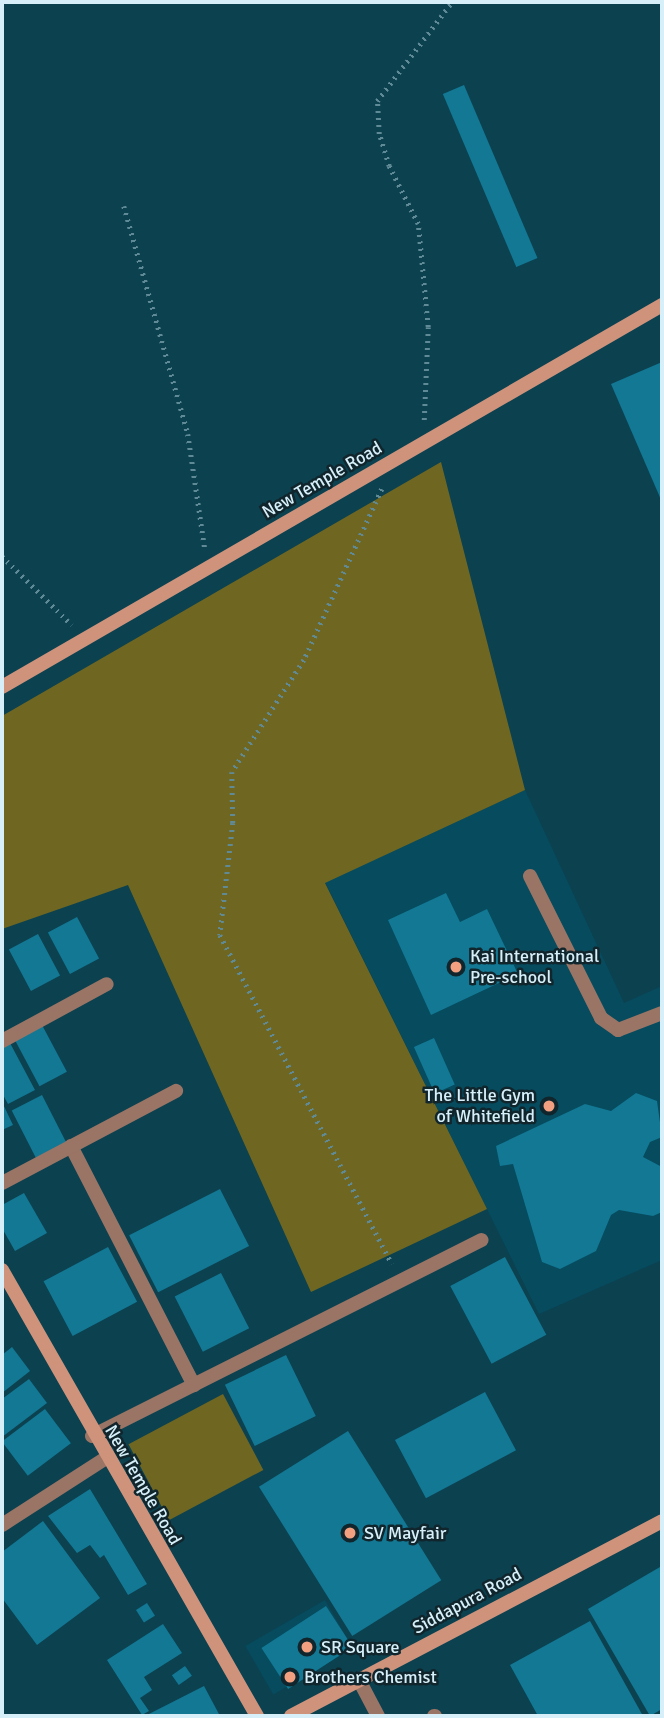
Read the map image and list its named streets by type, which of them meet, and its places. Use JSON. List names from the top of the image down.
{
  "streets": {
    "street": ["New Temple Road", "Siddapura Road"]
  },
  "places": [
    "Kai International Pre-school",
    "The Little Gym of Whitefield",
    "SV Mayfair",
    "SR Square",
    "Brothers Chemist"
  ]
}
